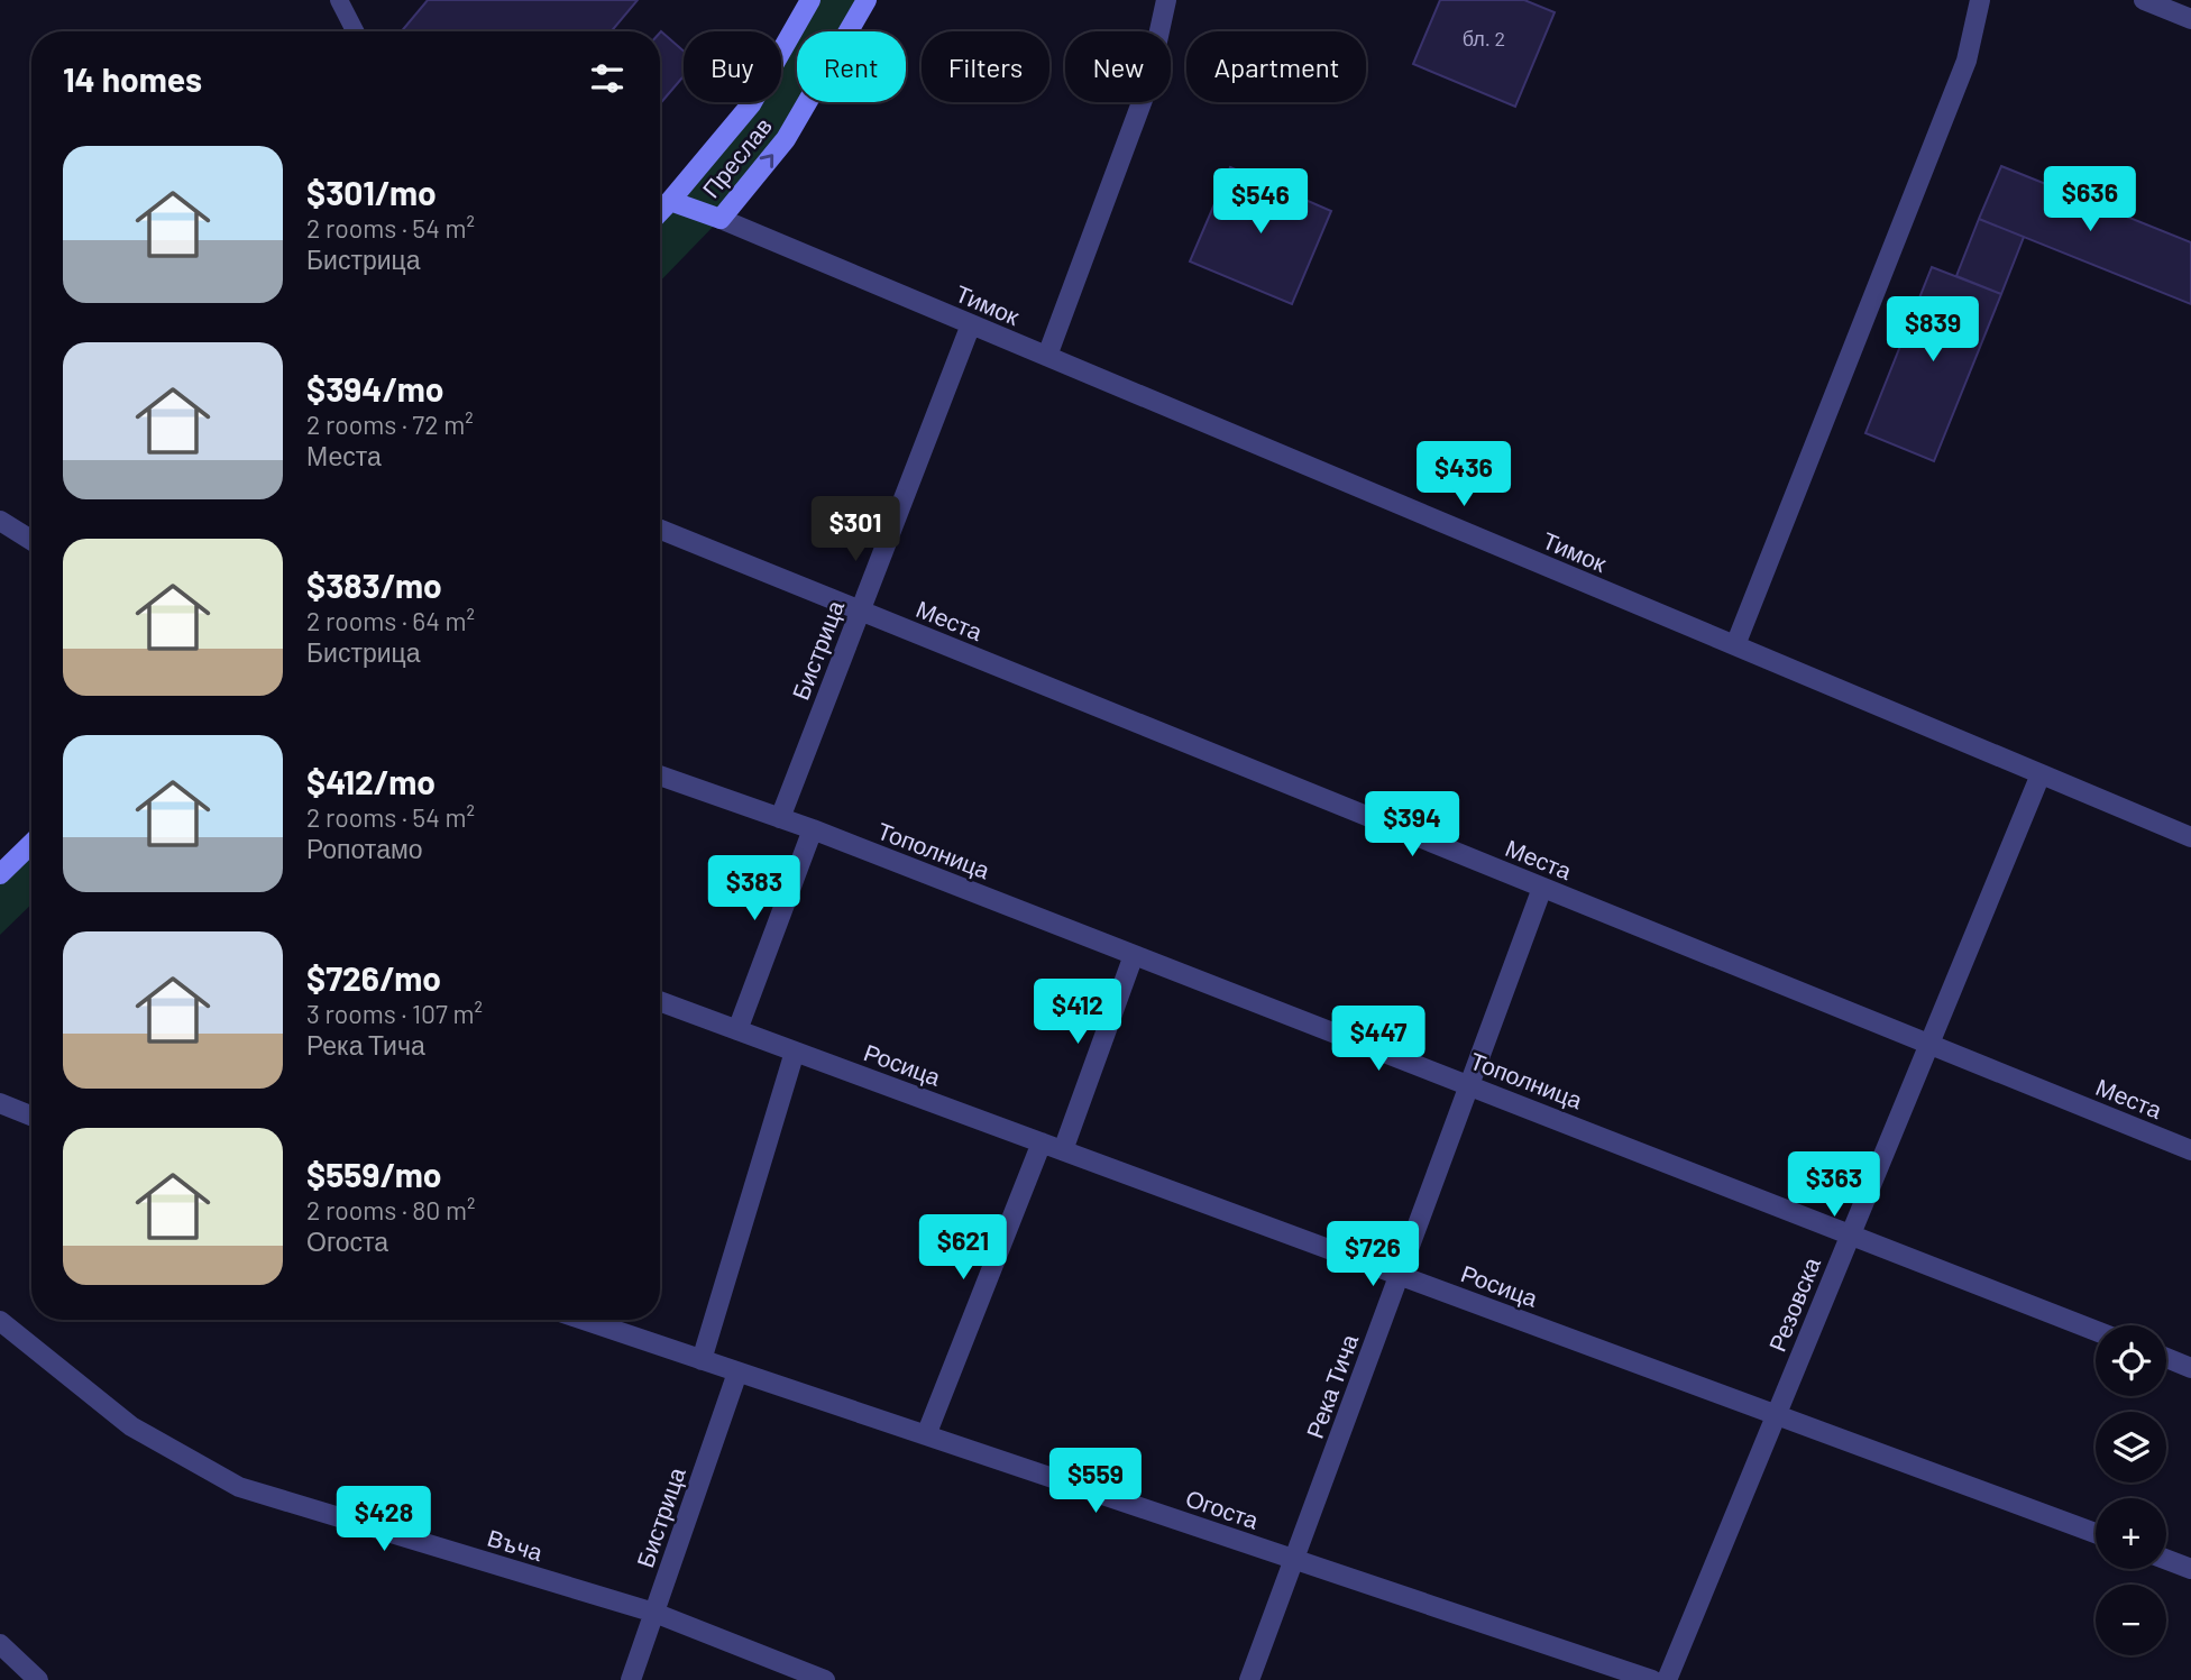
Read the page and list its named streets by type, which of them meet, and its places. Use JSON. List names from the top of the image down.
{
  "streets": {
    "main road": ["Преслав"],
    "street": [
      "Тимок",
      "Места",
      "Бистрица",
      "Тополница",
      "Росица",
      "Резовска",
      "Река Тича",
      "Огоста",
      "Въча"
    ]
  },
  "crossings": [
    ["Преслав", "Тимок"],
    ["Тимок", "Бистрица"],
    ["Тимок", "Резовска"],
    ["Места", "Бистрица"],
    ["Места", "Резовска"],
    ["Места", "Река Тича"],
    ["Бистрица", "Тополница"],
    ["Бистрица", "Огоста"],
    ["Бистрица", "Въча"],
    ["Тополница", "Резовска"],
    ["Тополница", "Река Тича"],
    ["Росица", "Резовска"],
    ["Росица", "Река Тича"],
    ["Река Тича", "Огоста"]
  ],
  "house_numbers": ["бл. 2"],
  "page": {
    "chip": [
      "Buy",
      "Rent",
      "Filters",
      "New",
      "Apartment"
    ],
    "heading": "14 homes",
    "list": [
      {
        "name": "$301/mo",
        "note": "2 rooms · 54 m² · Бистрица"
      },
      {
        "name": "$394/mo",
        "note": "2 rooms · 72 m² · Места"
      },
      {
        "name": "$383/mo",
        "note": "2 rooms · 64 m² · Бистрица"
      },
      {
        "name": "$412/mo",
        "note": "2 rooms · 54 m² · Ропотамо"
      },
      {
        "name": "$726/mo",
        "note": "3 rooms · 107 m² · Река Тича"
      },
      {
        "name": "$559/mo",
        "note": "2 rooms · 80 m² · Огоста"
      }
    ],
    "price": [
      "$636",
      "$546",
      "$839",
      "$436",
      "$301",
      "$394",
      "$383",
      "$412",
      "$447",
      "$363",
      "$621",
      "$726",
      "$559",
      "$428"
    ],
    "map_buttons": ["+", "−"]
  }
}
